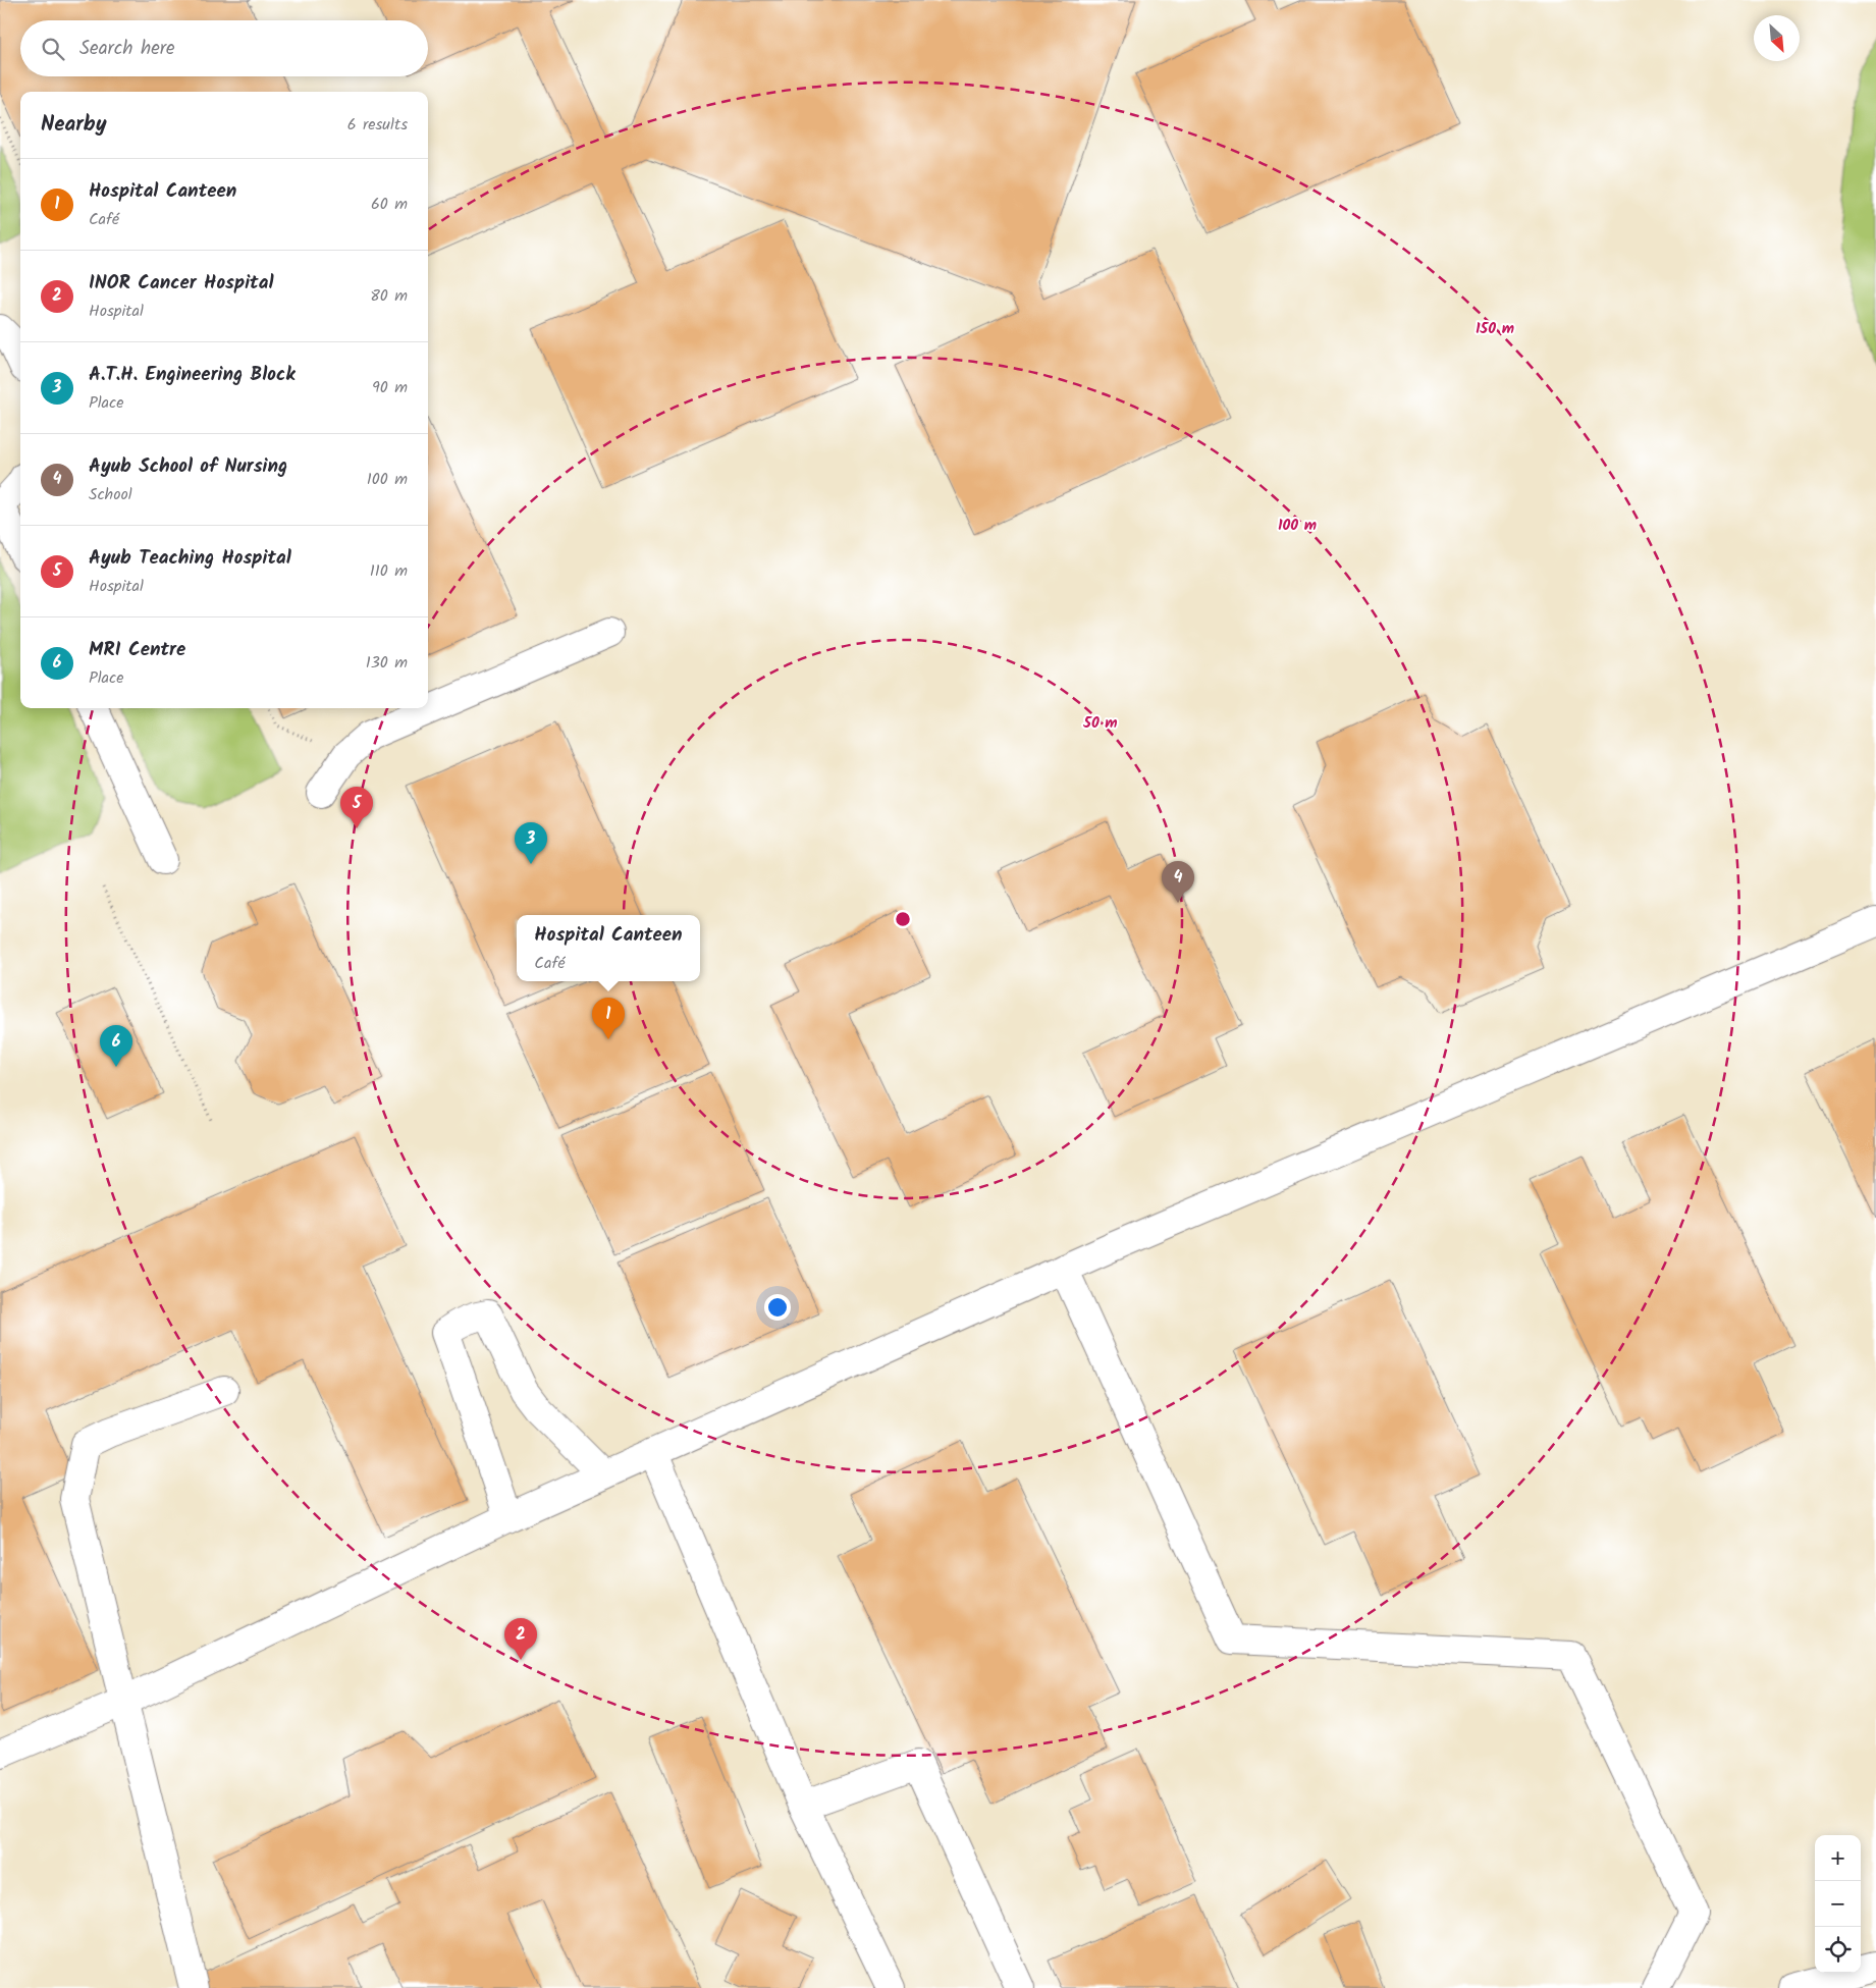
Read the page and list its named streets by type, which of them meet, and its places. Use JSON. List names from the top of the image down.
{
  "north": "bottom right",
  "page": {
    "search": "Search here",
    "heading": ["Nearby", "6 results"],
    "list": [
      {
        "mark": "1",
        "name": "Hospital Canteen",
        "note": "Café",
        "value": "60 m"
      },
      {
        "mark": "2",
        "name": "INOR Cancer Hospital",
        "note": "Hospital",
        "value": "80 m"
      },
      {
        "mark": "3",
        "name": "A.T.H. Engineering Block",
        "note": "Place",
        "value": "90 m"
      },
      {
        "mark": "4",
        "name": "Ayub School of Nursing",
        "note": "School",
        "value": "100 m"
      },
      {
        "mark": "5",
        "name": "Ayub Teaching Hospital",
        "note": "Hospital",
        "value": "110 m"
      },
      {
        "mark": "6",
        "name": "MRI Centre",
        "note": "Place",
        "value": "130 m"
      }
    ],
    "pins": [
      "5",
      "3",
      "4",
      "1",
      "6",
      "2"
    ],
    "popup": ["Hospital Canteen", "Café"],
    "map_buttons": ["+", "−"]
  },
  "rings": ["150 m", "100 m", "50 m"]
}
